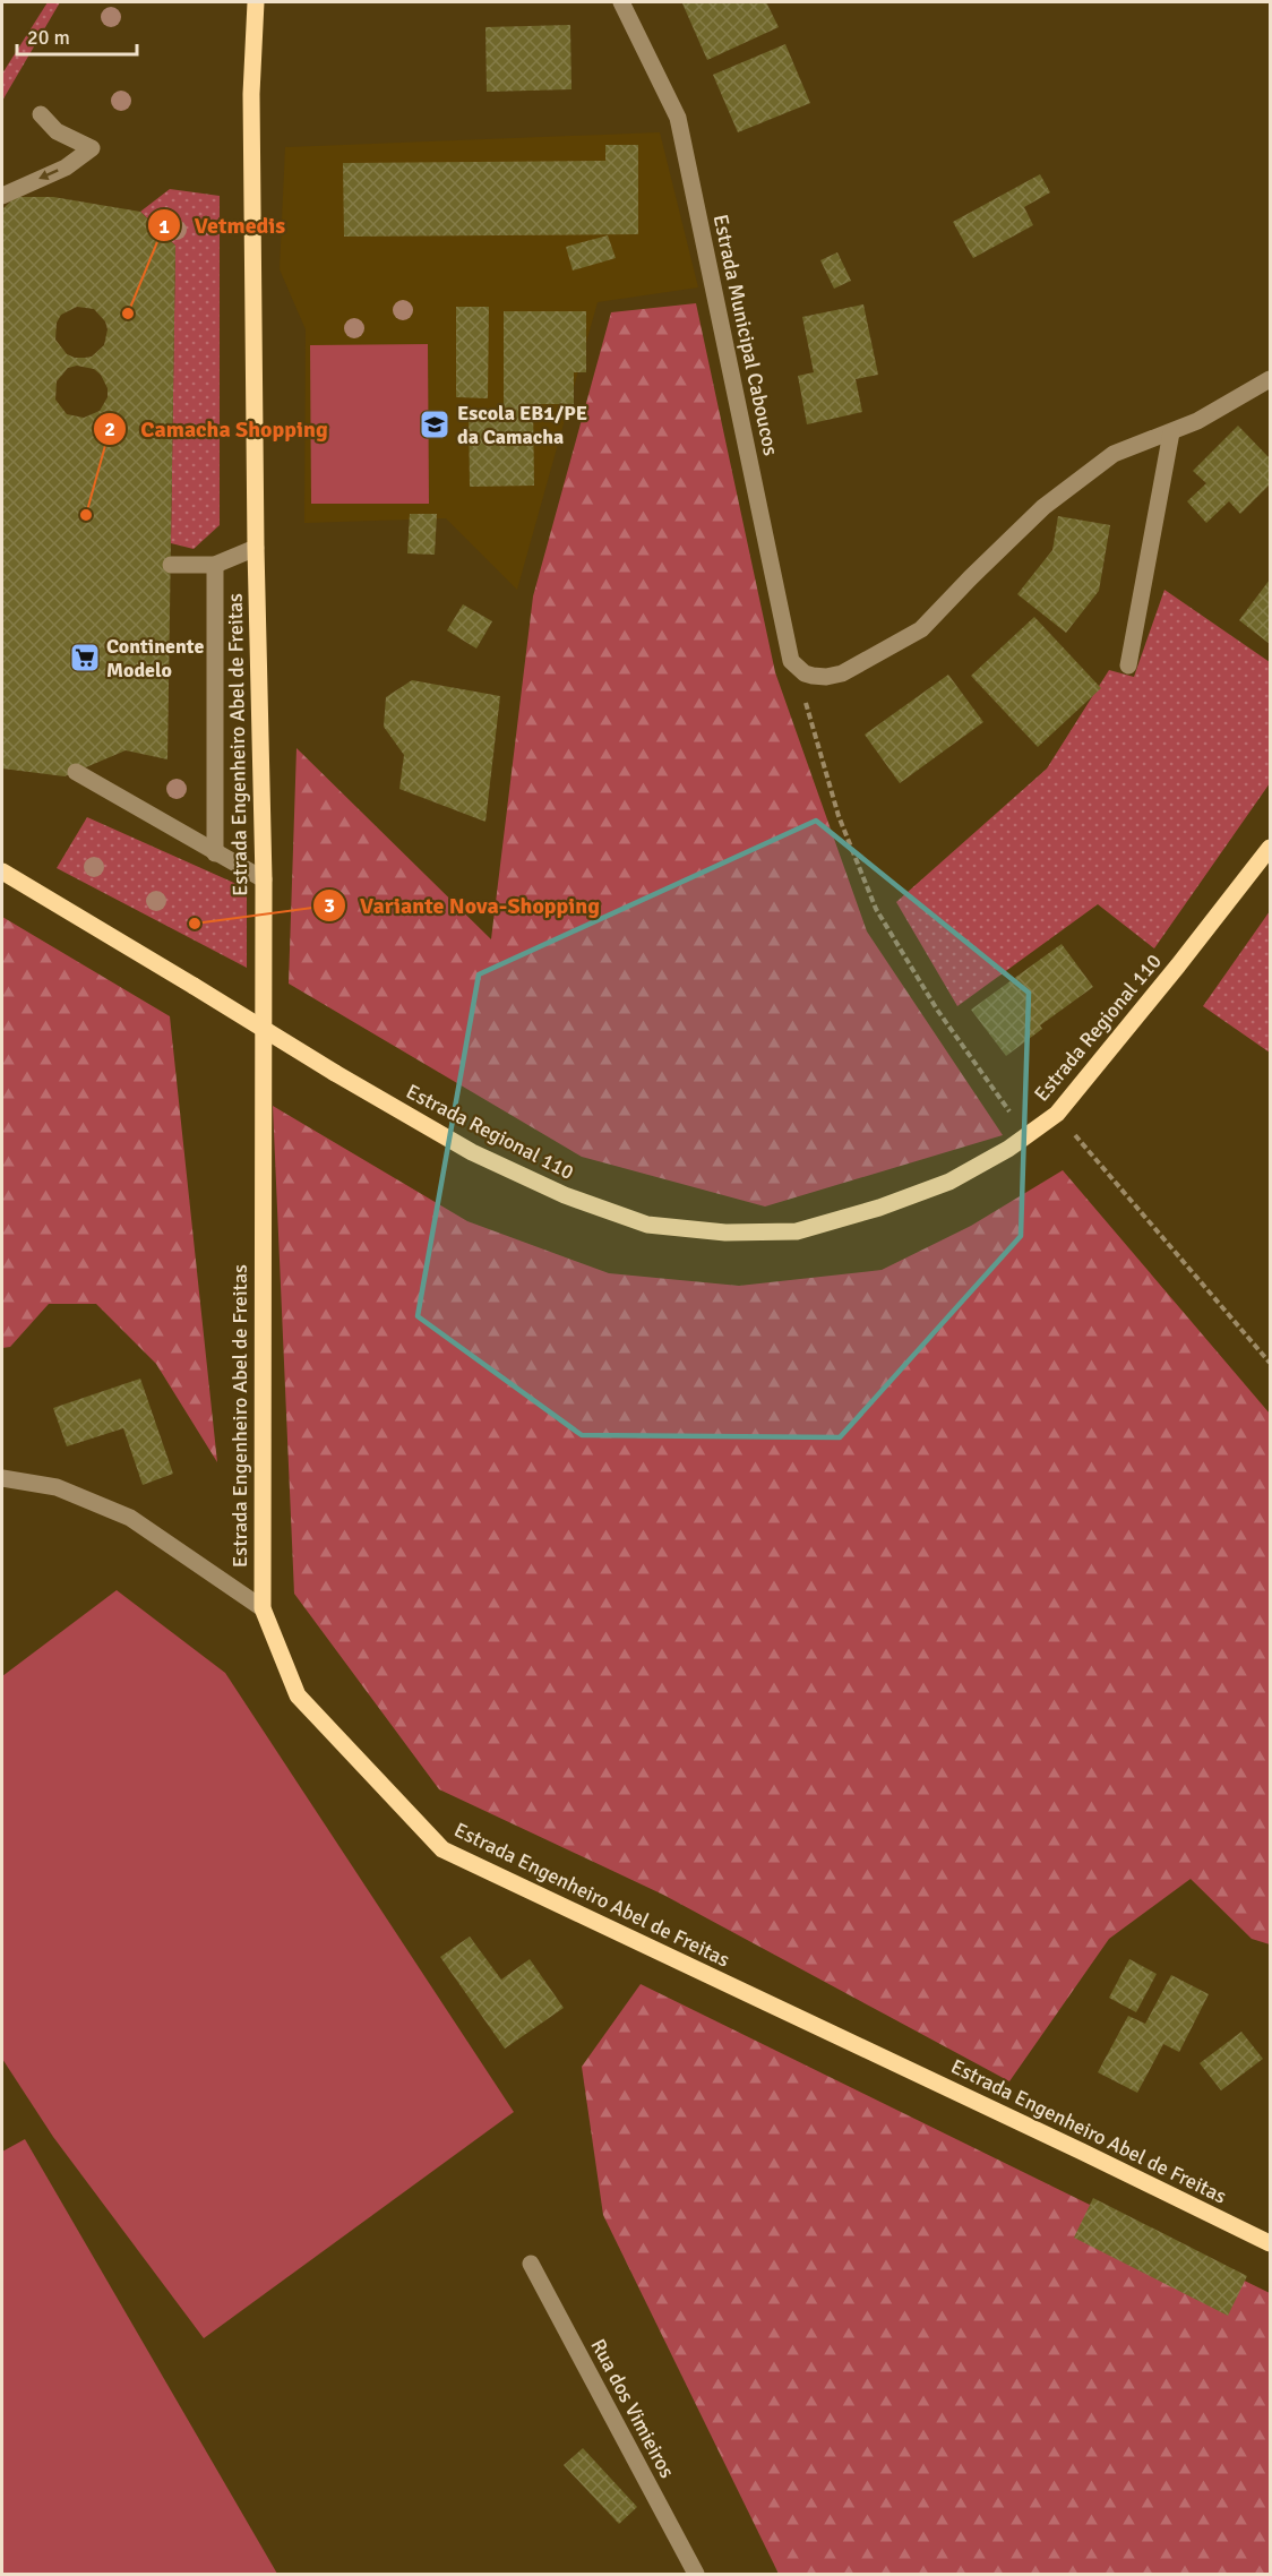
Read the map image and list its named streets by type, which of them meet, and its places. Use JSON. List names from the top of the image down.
{
  "streets": {
    "main road": ["Estrada Engenheiro Abel de Freitas", "Estrada Regional 110"],
    "street": ["Estrada Municipal Caboucos", "Rua dos Vimieiros"]
  },
  "places": {
    "other": ["Vetmedis", "Camacha Shopping", "Variante Nova-Shopping"],
    "school or university": ["Escola EB1/PE da Camacha"],
    "supermarket": ["Continente Modelo"]
  },
  "scale_bar": "20 m"
}
